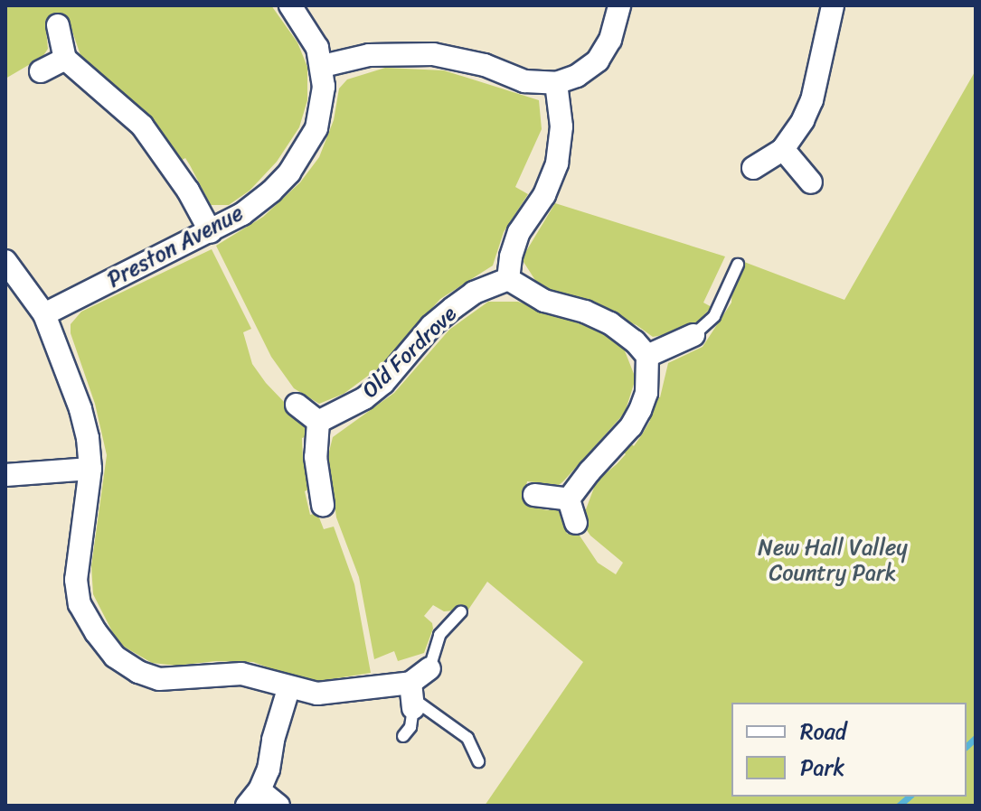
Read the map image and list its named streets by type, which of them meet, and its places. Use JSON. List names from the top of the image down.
{
  "streets": {
    "street": ["Preston Avenue", "Old Fordrove"]
  },
  "parks": ["New Hall Valley Country Park"],
  "legend": ["Road", "Park"]
}
